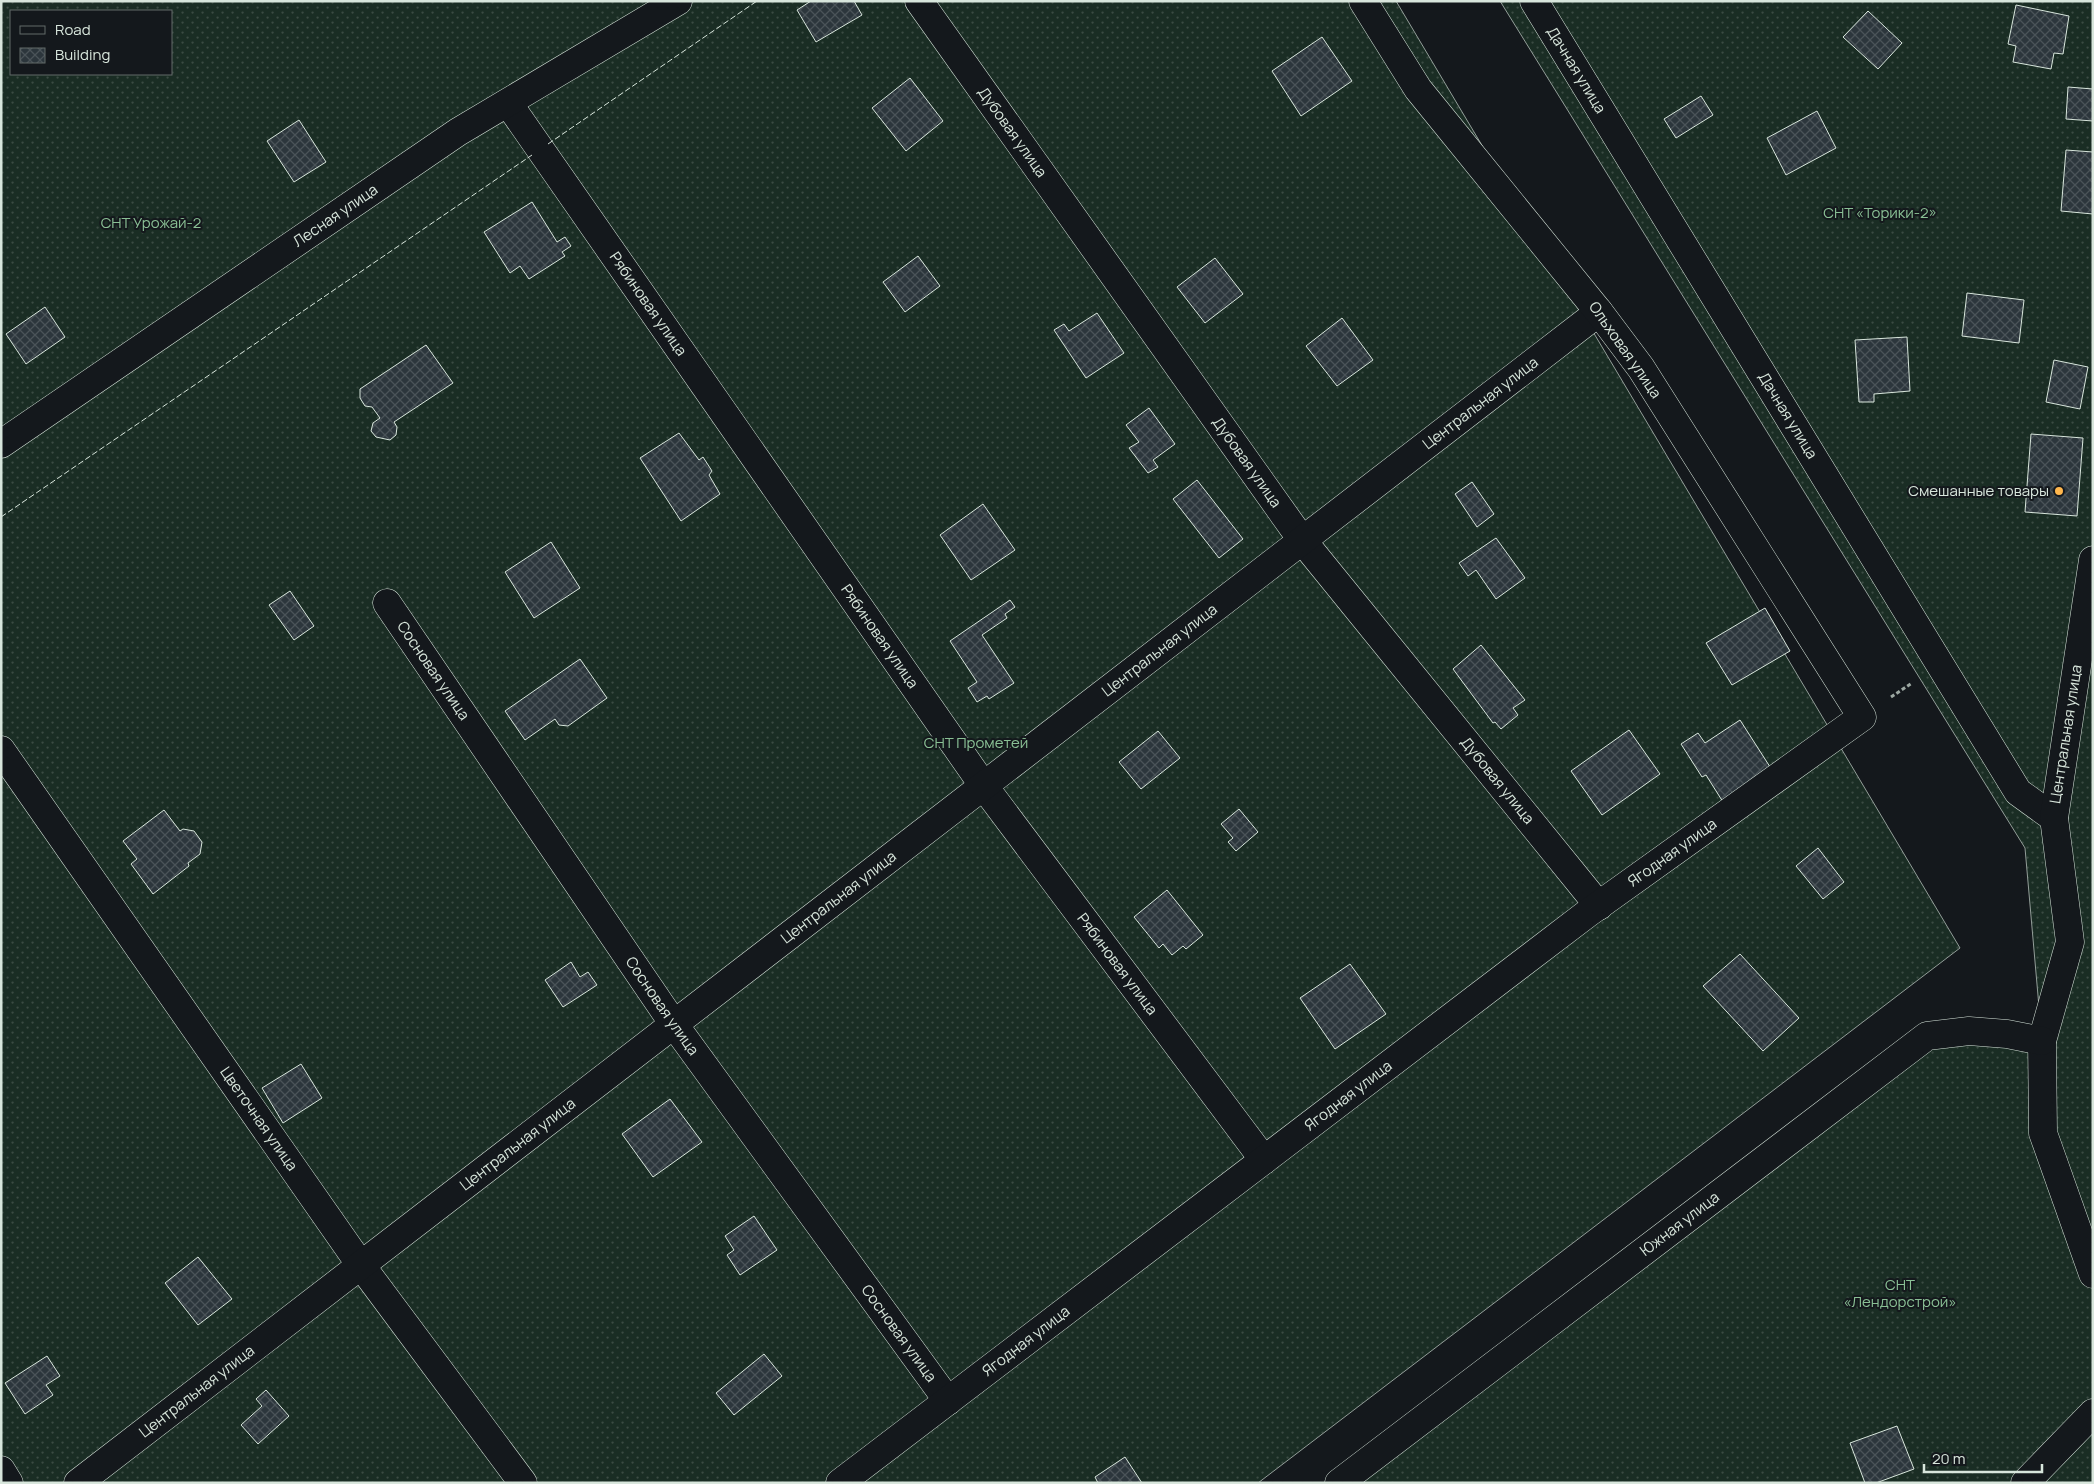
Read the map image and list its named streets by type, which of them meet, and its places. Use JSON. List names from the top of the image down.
{
  "streets": {
    "street": [
      "Дачная улица",
      "Дубовая улица",
      "Лесная улица",
      "Рябиновая улица",
      "Ольховая улица",
      "Центральная улица",
      "Сосновая улица",
      "Ягодная улица",
      "Цветочная улица",
      "Южная улица"
    ]
  },
  "crossings": [
    ["Дачная улица", "Центральная улица"],
    ["Дубовая улица", "Центральная улица"],
    ["Дубовая улица", "Ягодная улица"],
    ["Лесная улица", "Рябиновая улица"],
    ["Рябиновая улица", "Центральная улица"],
    ["Рябиновая улица", "Ягодная улица"],
    ["Ольховая улица", "Центральная улица"],
    ["Ольховая улица", "Ягодная улица"],
    ["Центральная улица", "Сосновая улица"],
    ["Центральная улица", "Цветочная улица"],
    ["Центральная улица", "Южная улица"],
    ["Сосновая улица", "Ягодная улица"]
  ],
  "parks": [
    "СНТ «Торики-2»",
    "СНТ Урожай-2",
    "СНТ Прометей",
    "СНТ «Лендорстрой»"
  ],
  "places": ["Смешанные товары"],
  "legend": ["Road", "Building"],
  "scale_bar": "20 m"
}
